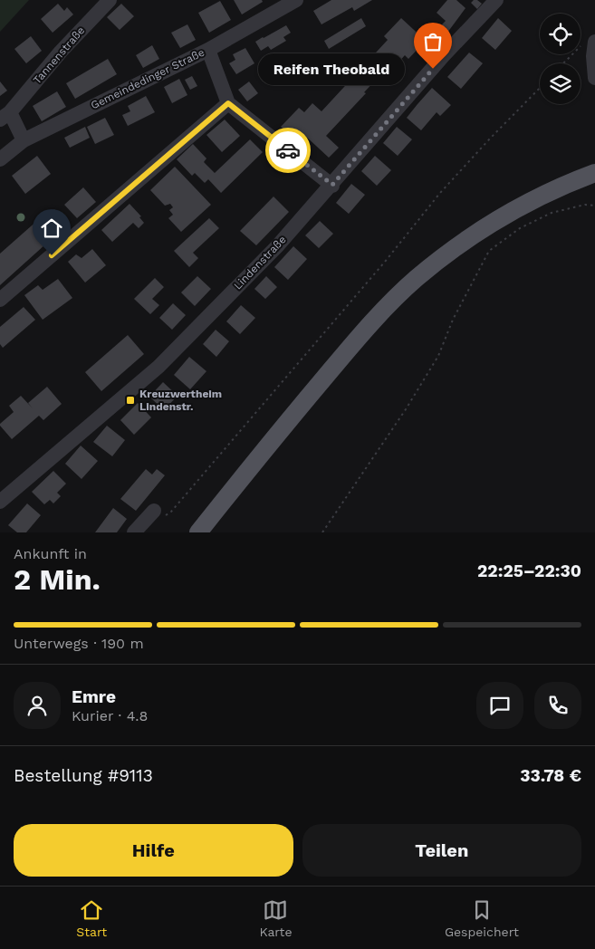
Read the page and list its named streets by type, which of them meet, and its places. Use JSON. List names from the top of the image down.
{
  "streets": {
    "street": ["Tannenstraße", "Gemeindedinger Straße", "Lindenstraße"]
  },
  "crossings": [
    ["Tannenstraße", "Gemeindedinger Straße"]
  ],
  "places": {
    "other": ["Reifen Theobald"],
    "transit": ["Kreuzwertheim Lindenstr."]
  },
  "page": {
    "bubble": "Reifen Theobald",
    "heading": ["2 Min.", "Ankunft in", "22:25–22:30"],
    "panel": [
      "Emre",
      "Kurier · 4.8",
      "Bestellung #9113",
      "33.78 €"
    ],
    "bar": "Unterwegs · 190 m",
    "buttons": ["Hilfe", "Teilen"],
    "tabs": ["Start", "Karte", "Gespeichert"]
  }
}
